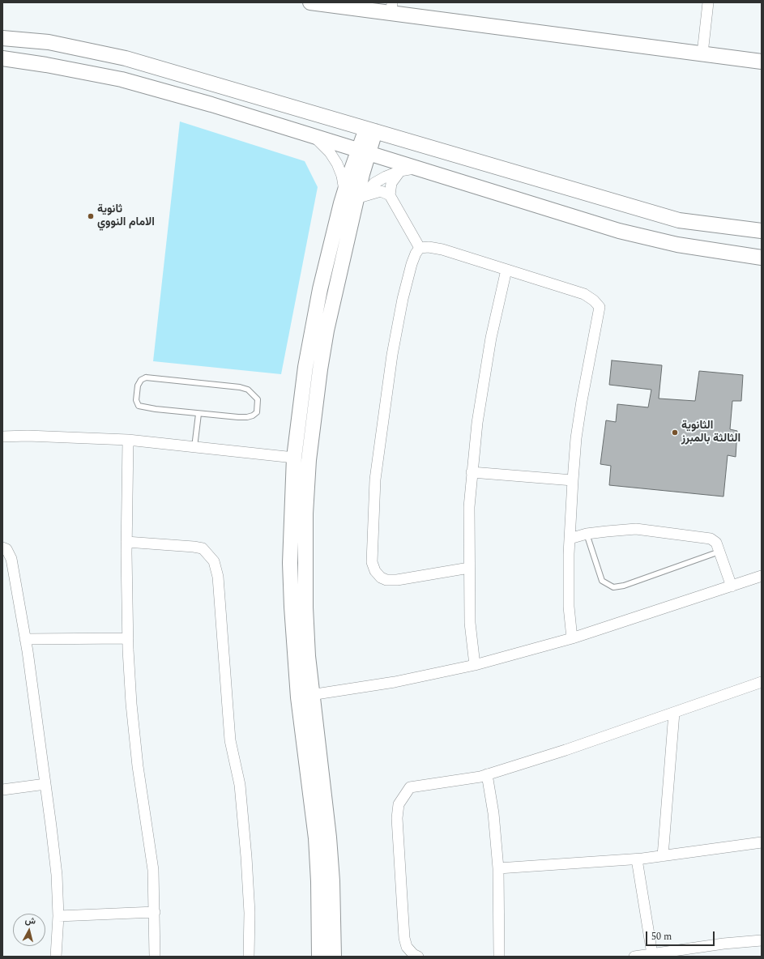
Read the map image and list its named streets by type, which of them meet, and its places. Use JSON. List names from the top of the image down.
{
  "places": ["ثانوية الامام النووي", "الثانوية الثالثة بالمبرز"],
  "scale_bar": "50 m",
  "north": "top"
}
